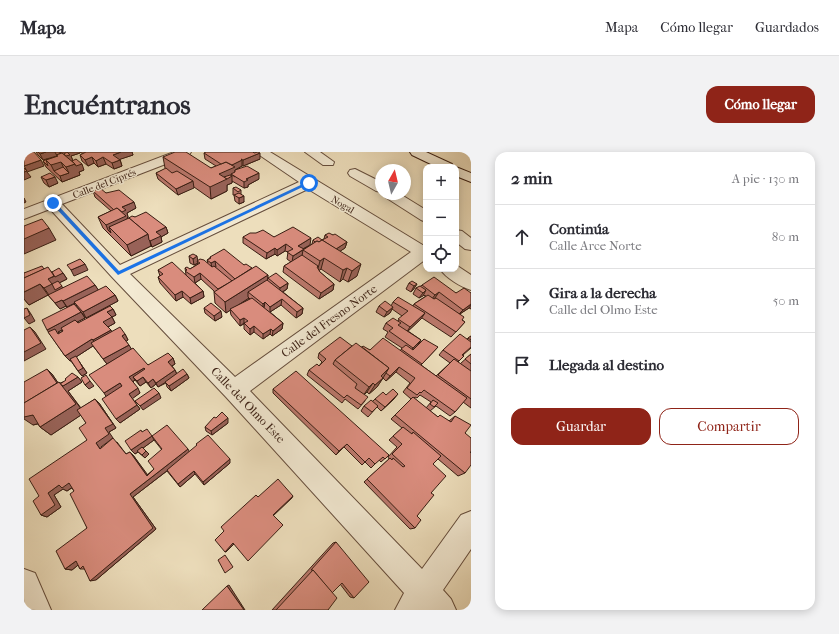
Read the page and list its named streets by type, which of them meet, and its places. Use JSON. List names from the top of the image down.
{
  "streets": {
    "street": [
      "Calle del Ciprés",
      "Nogal",
      "Calle del Fresno Norte",
      "Calle del Olmo Este"
    ]
  },
  "crossings": [
    ["Calle del Ciprés", "Calle del Olmo Este"],
    ["Calle del Fresno Norte", "Calle del Olmo Este"]
  ],
  "north": "top",
  "page": {
    "header": "Mapa",
    "nav": ["Mapa", "Cómo llegar", "Guardados"],
    "buttons": [
      "Cómo llegar",
      ["Guardar", "Compartir"]
    ],
    "title": "Encuéntranos",
    "heading": ["2 min", "A pie · 130 m"],
    "map_buttons": ["+", "−"],
    "list": [
      ["Continúa", "Calle Arce Norte", "80 m"],
      ["Gira a la derecha", "Calle del Olmo Este", "50 m"],
      "Llegada al destino"
    ]
  }
}
